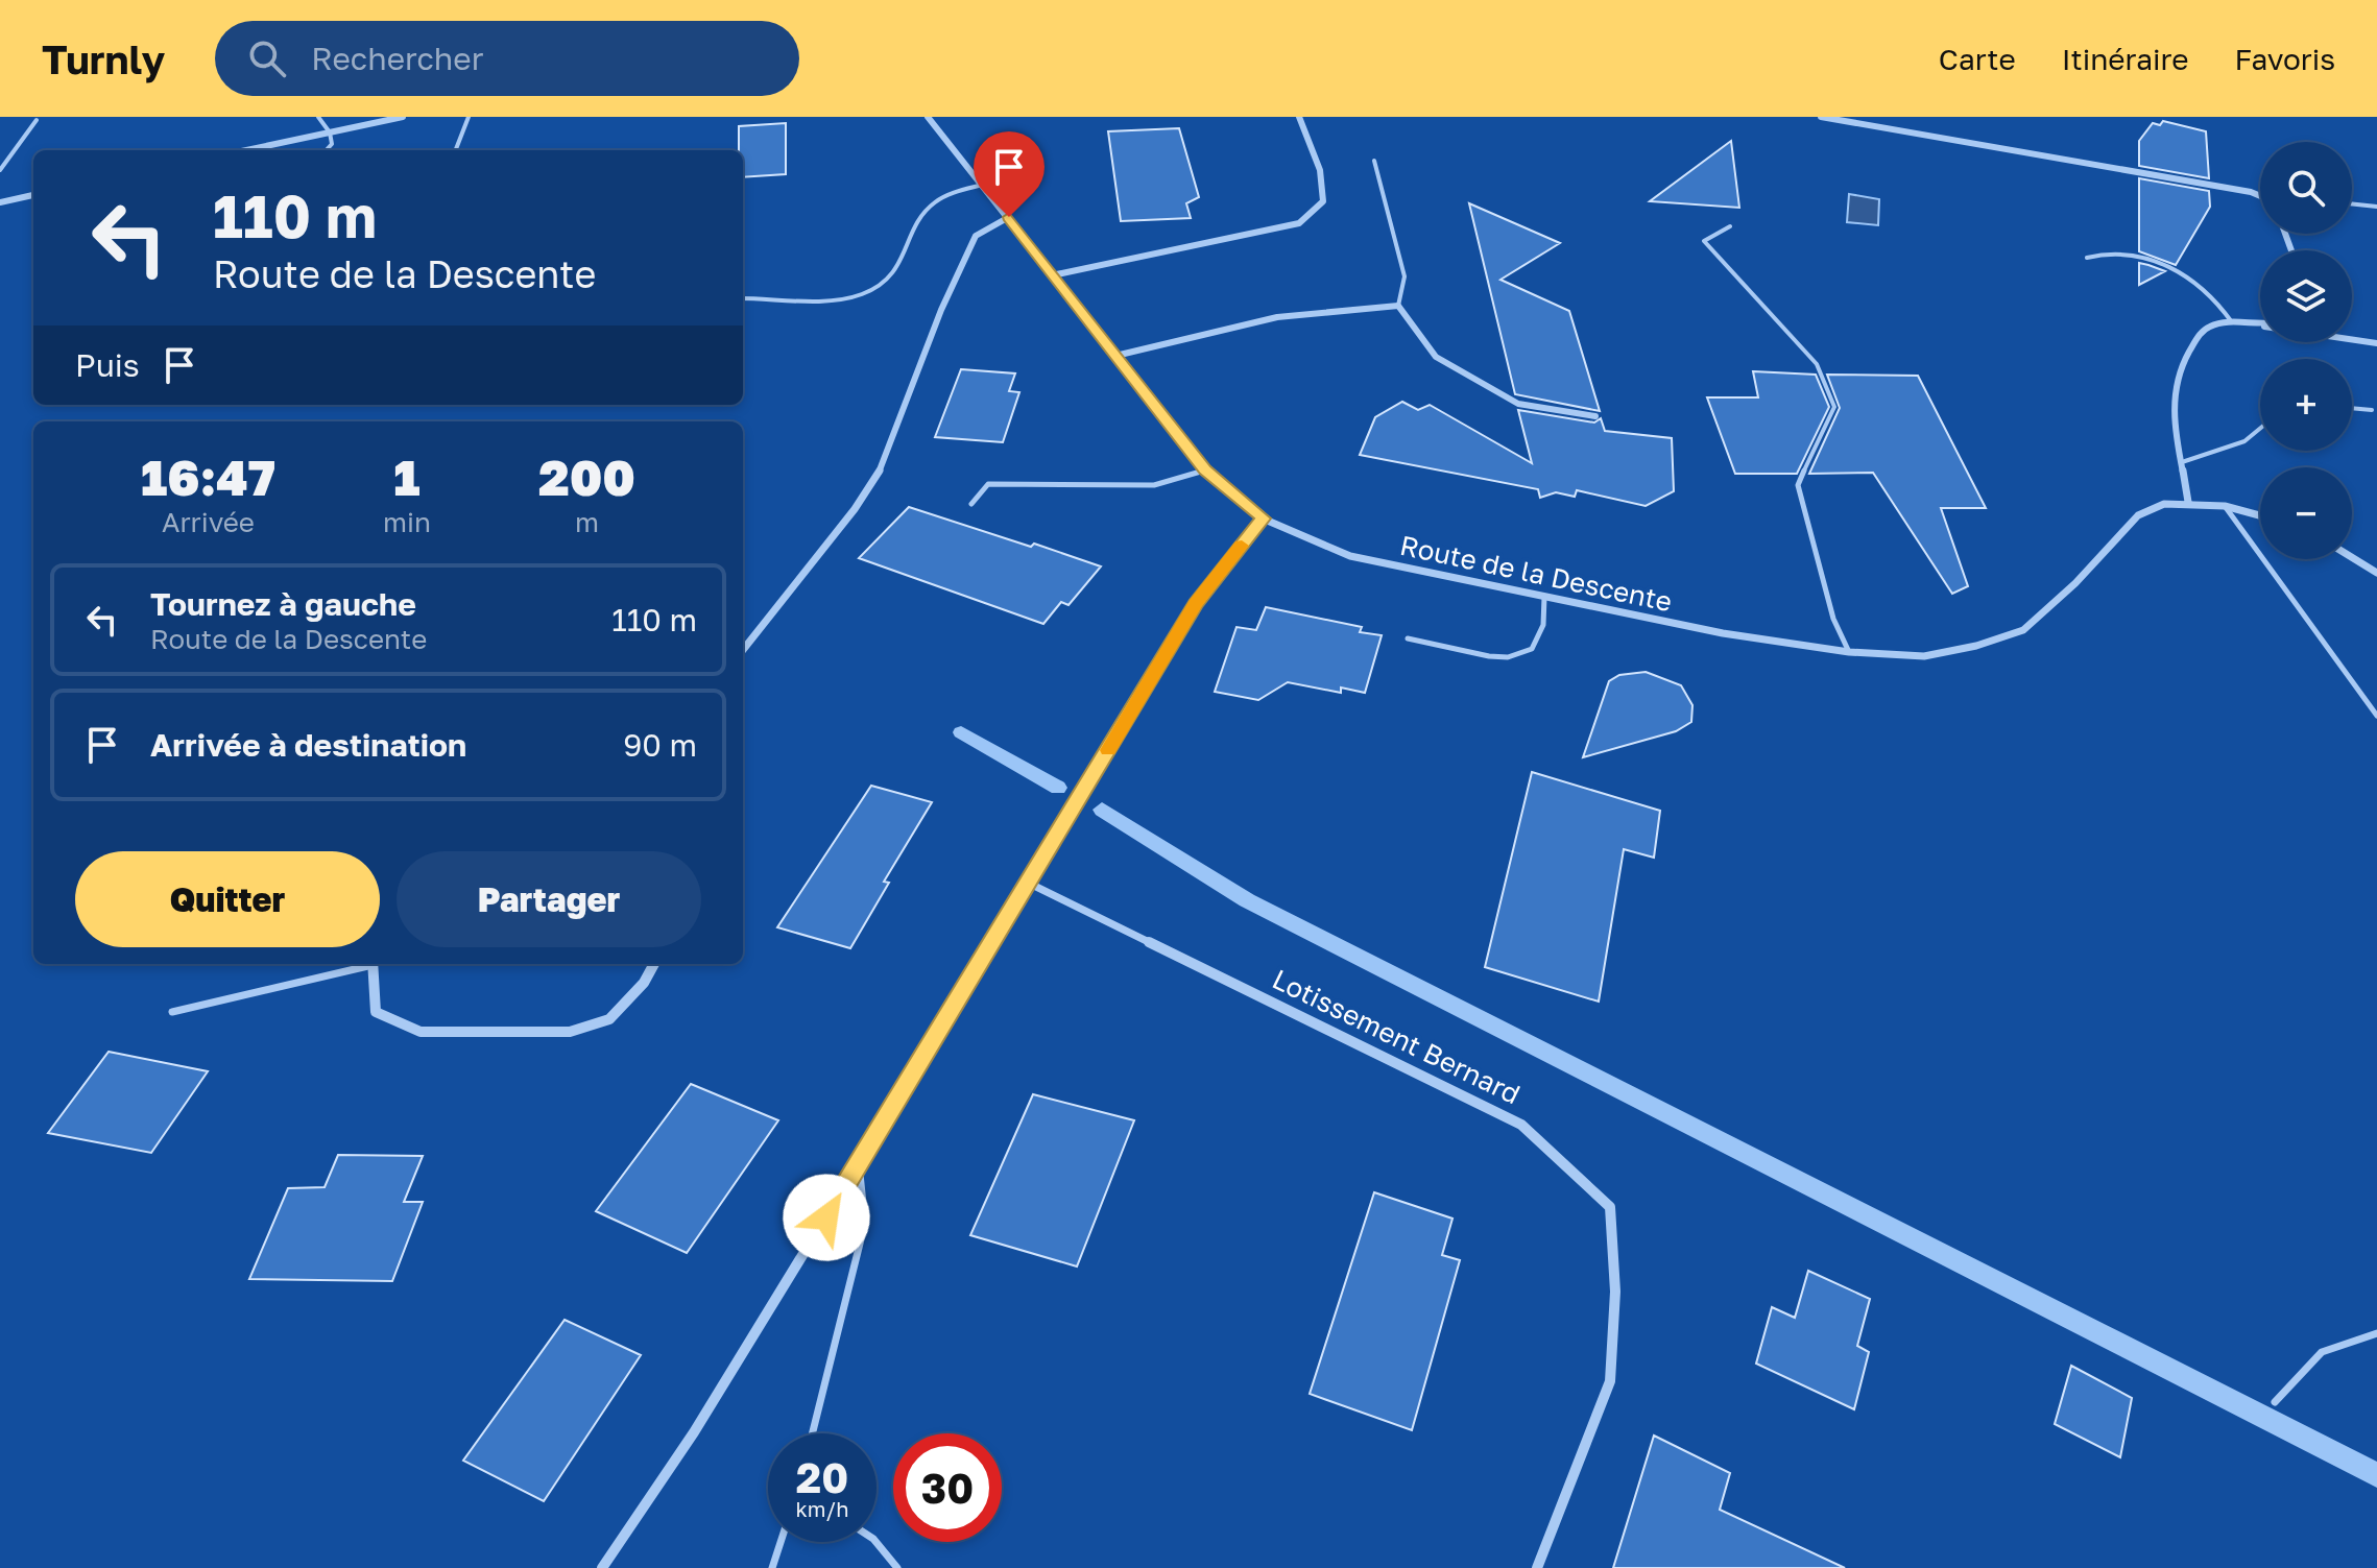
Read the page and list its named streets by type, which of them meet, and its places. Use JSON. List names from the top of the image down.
{
  "streets": {
    "street": ["Route de la Descente", "Lotissement Bernard"]
  },
  "page": {
    "header": "Turnly",
    "search": "Rechercher",
    "nav": ["Carte", "Itinéraire", "Favoris"],
    "map_buttons": ["+", "−"],
    "turn": ["110 m", "Route de la Descente"],
    "then": "Puis",
    "eta": [
      "16:47",
      "Arrivée",
      "1",
      "min",
      "200",
      "m"
    ],
    "list": [
      {
        "name": "Tournez à gauche",
        "note": "Route de la Descente",
        "value": "110 m"
      },
      {
        "name": "Arrivée à destination",
        "value": "90 m"
      }
    ],
    "buttons": ["Quitter", "Partager"],
    "speed": "20 km/h",
    "limit": "30"
  }
}
